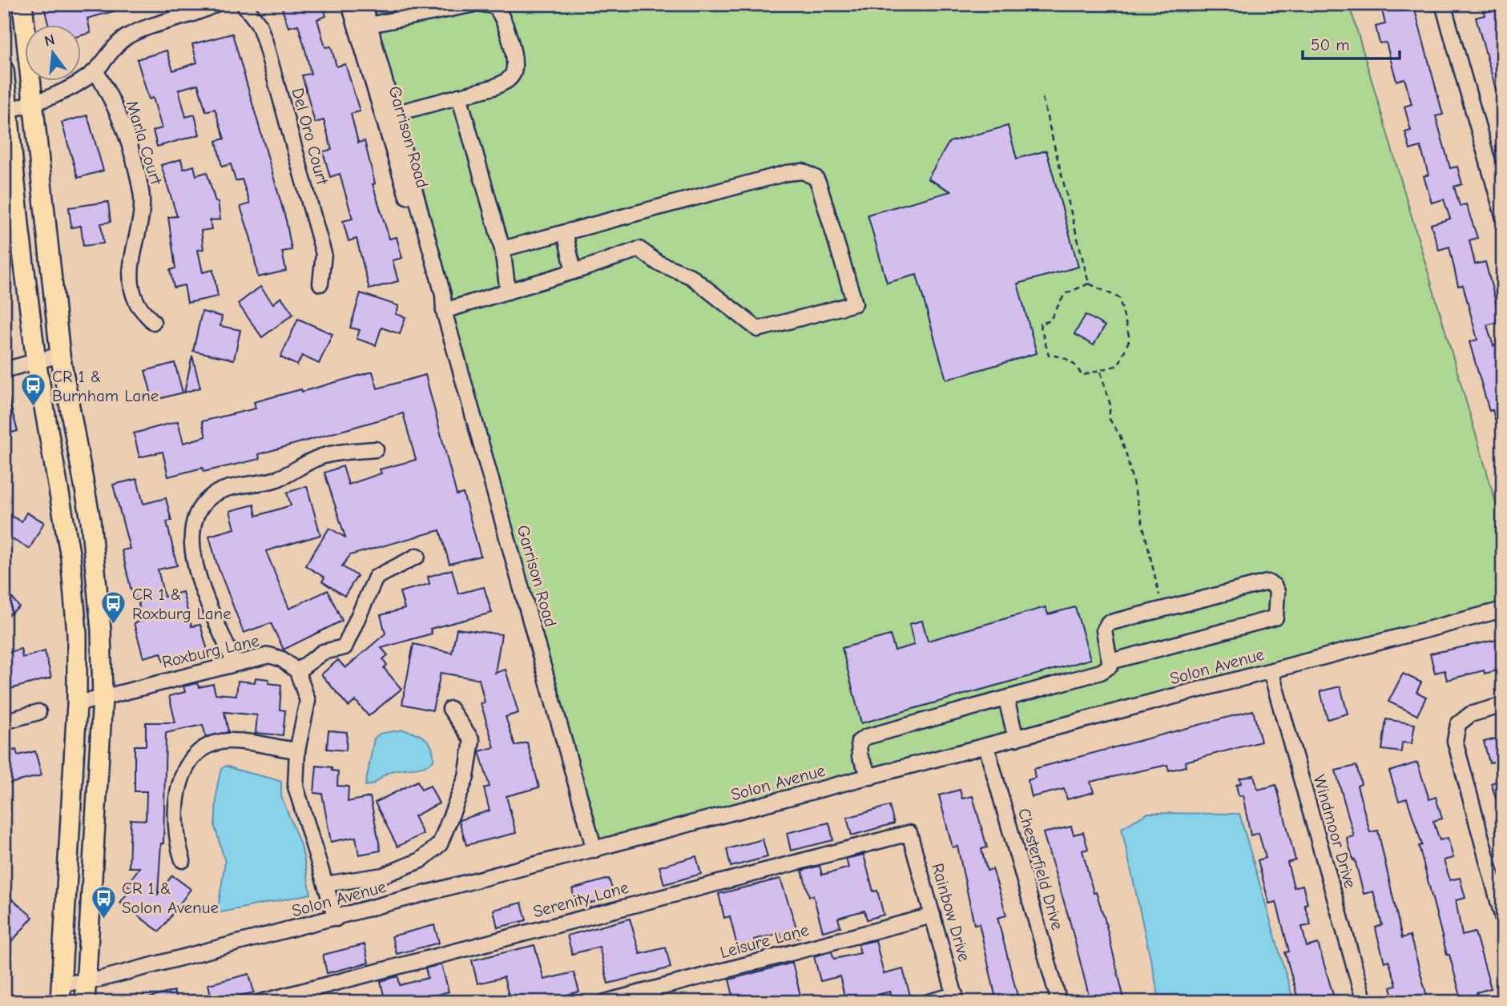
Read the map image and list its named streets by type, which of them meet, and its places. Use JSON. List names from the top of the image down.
{
  "streets": {
    "street": [
      "Del Oro Court",
      "Garrison Road",
      "Marla Court",
      "Roxburg Lane",
      "Solon Avenue",
      "Windmoor Drive",
      "Chesterfield Drive",
      "Serenity Lane",
      "Rainbow Drive",
      "Leisure Lane"
    ]
  },
  "crossings": [
    ["Garrison Road", "Solon Avenue"],
    ["Solon Avenue", "Windmoor Drive"],
    ["Solon Avenue", "Chesterfield Drive"],
    ["Serenity Lane", "Rainbow Drive"],
    ["Rainbow Drive", "Leisure Lane"]
  ],
  "places": {
    "bus stop": ["CR 1 & Burnham Lane", "CR 1 & Roxburg Lane", "CR 1 & Solon Avenue"]
  },
  "scale_bar": "50 m",
  "north": "top"
}
